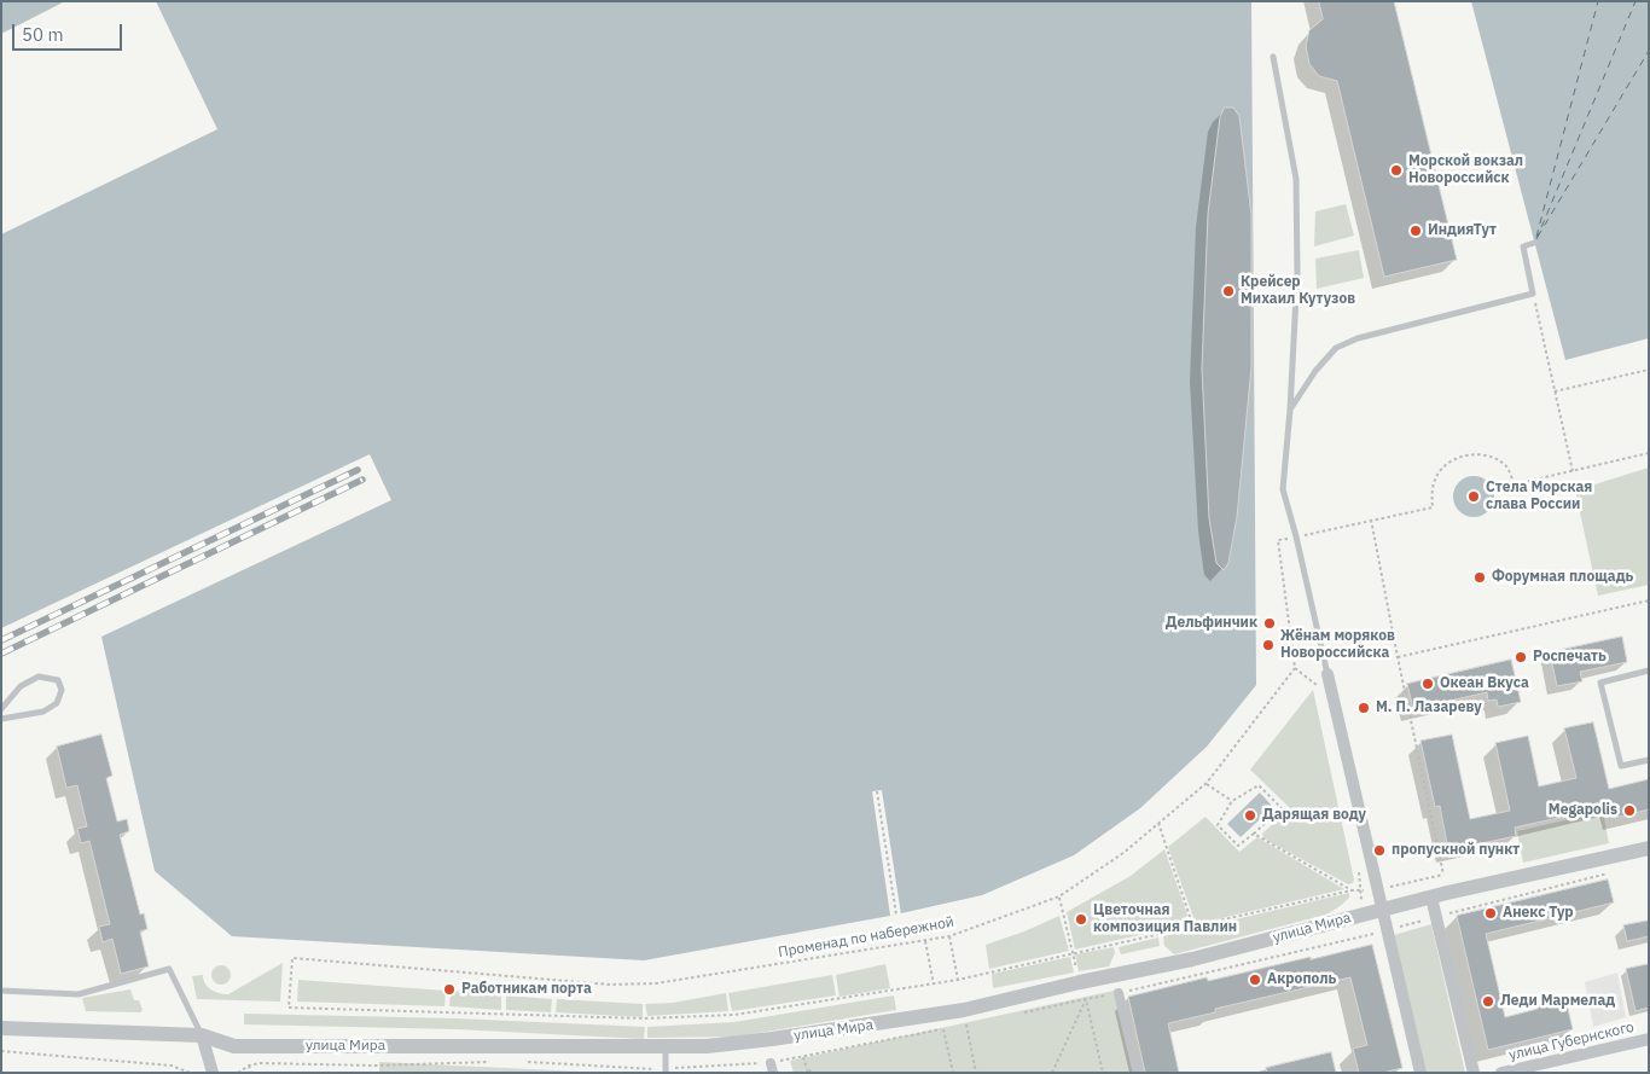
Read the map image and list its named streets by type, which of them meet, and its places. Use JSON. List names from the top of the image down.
{
  "streets": {
    "street": ["улица Мира", "улица Губернского"],
    "path": ["Променад по набережной"]
  },
  "places": [
    "Морской вокзал Новороссийск",
    "ИндияТут",
    "Крейсер Михаил Кутузов",
    "Стела Морская слава России",
    "Форумная площадь",
    "Дельфинчик",
    "Жёнам моряков Новороссийска",
    "Роспечать",
    "Океан Вкуса",
    "М. П. Лазареву",
    "Megapolis",
    "Дарящая воду",
    "пропускной пункт",
    "Анекс Тур",
    "Цветочная композиция Павлин",
    "Акрополь",
    "Работникам порта",
    "Леди Мармелад"
  ],
  "scale_bar": "50 m"
}
